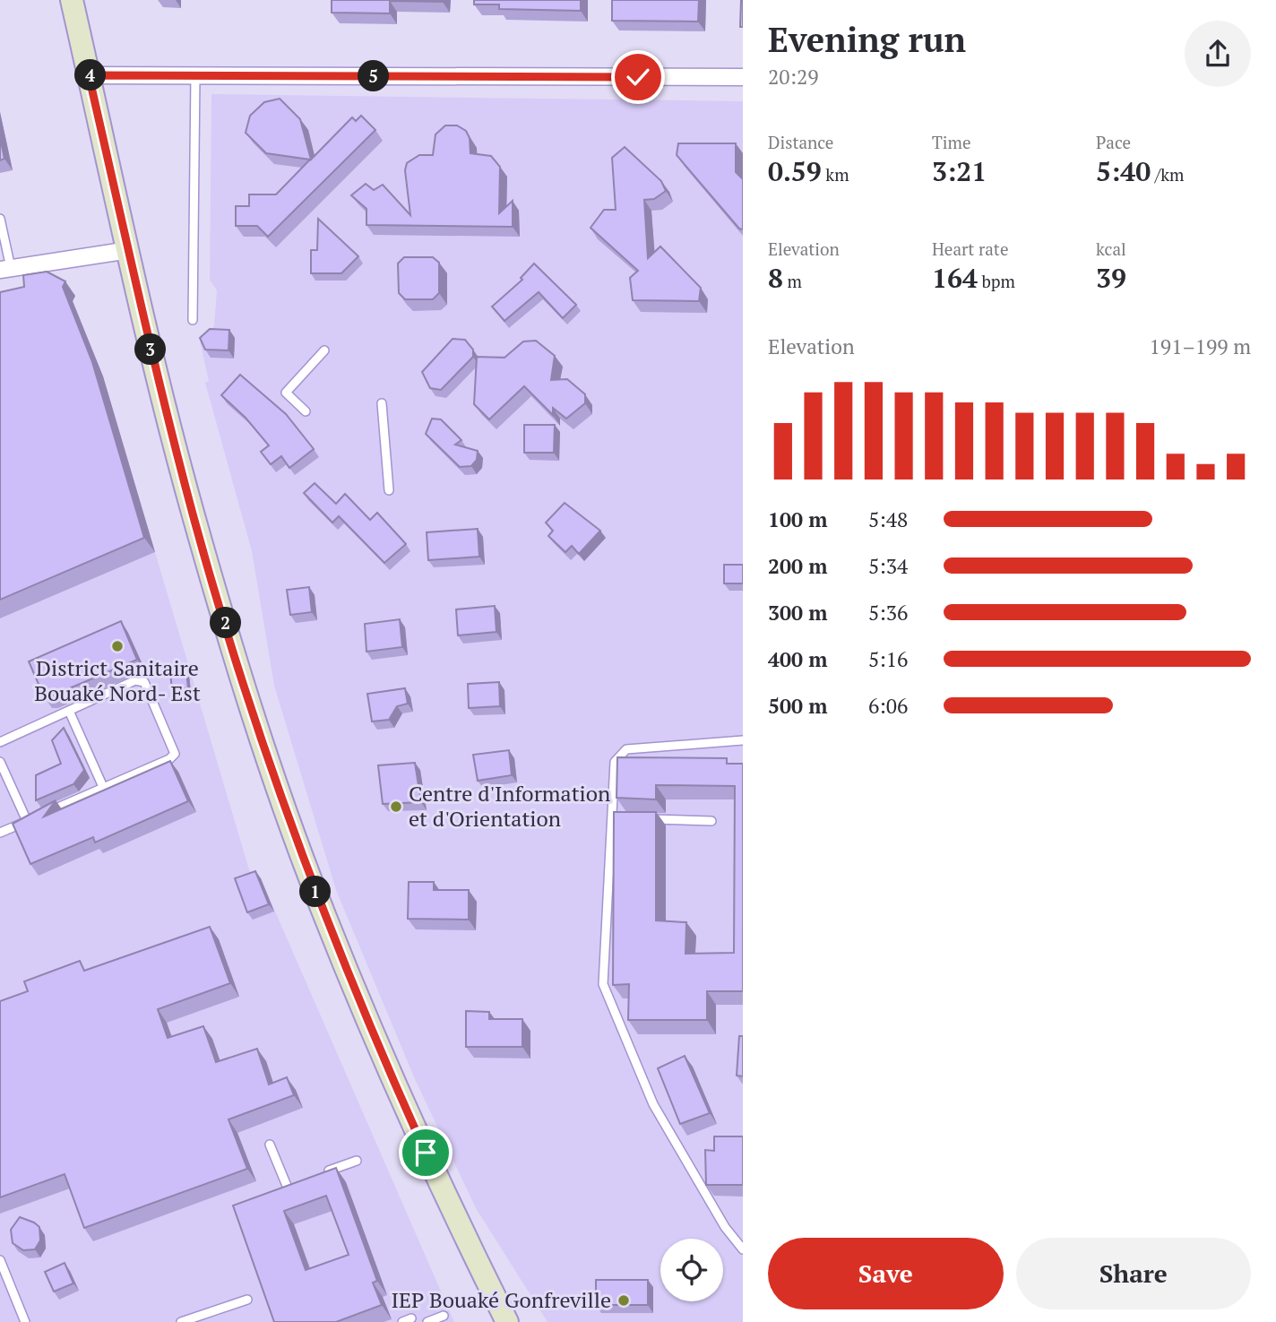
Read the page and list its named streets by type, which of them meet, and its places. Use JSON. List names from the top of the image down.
{
  "places": ["District Sanitaire Bouaké Nord- Est", "Centre d'Information et d'Orientation", "IEP Bouaké Gonfreville"],
  "page": {
    "heading": ["Evening run", "20:29"],
    "pins": [
      "4",
      "5",
      "3",
      "2",
      "1"
    ],
    "stats": [
      ["Distance", "0.59 km"],
      ["Time", "3:21"],
      ["Pace", "5:40 /km"],
      ["Elevation", "8 m"],
      ["Heart rate", "164 bpm"],
      ["kcal", "39"]
    ],
    "chart": ["Elevation", "191–199 m"],
    "list": [
      {
        "name": "100 m",
        "note": "5:48"
      },
      {
        "name": "200 m",
        "note": "5:34"
      },
      {
        "name": "300 m",
        "note": "5:36"
      },
      {
        "name": "400 m",
        "note": "5:16"
      },
      {
        "name": "500 m",
        "note": "6:06"
      }
    ],
    "buttons": ["Save", "Share"]
  }
}
